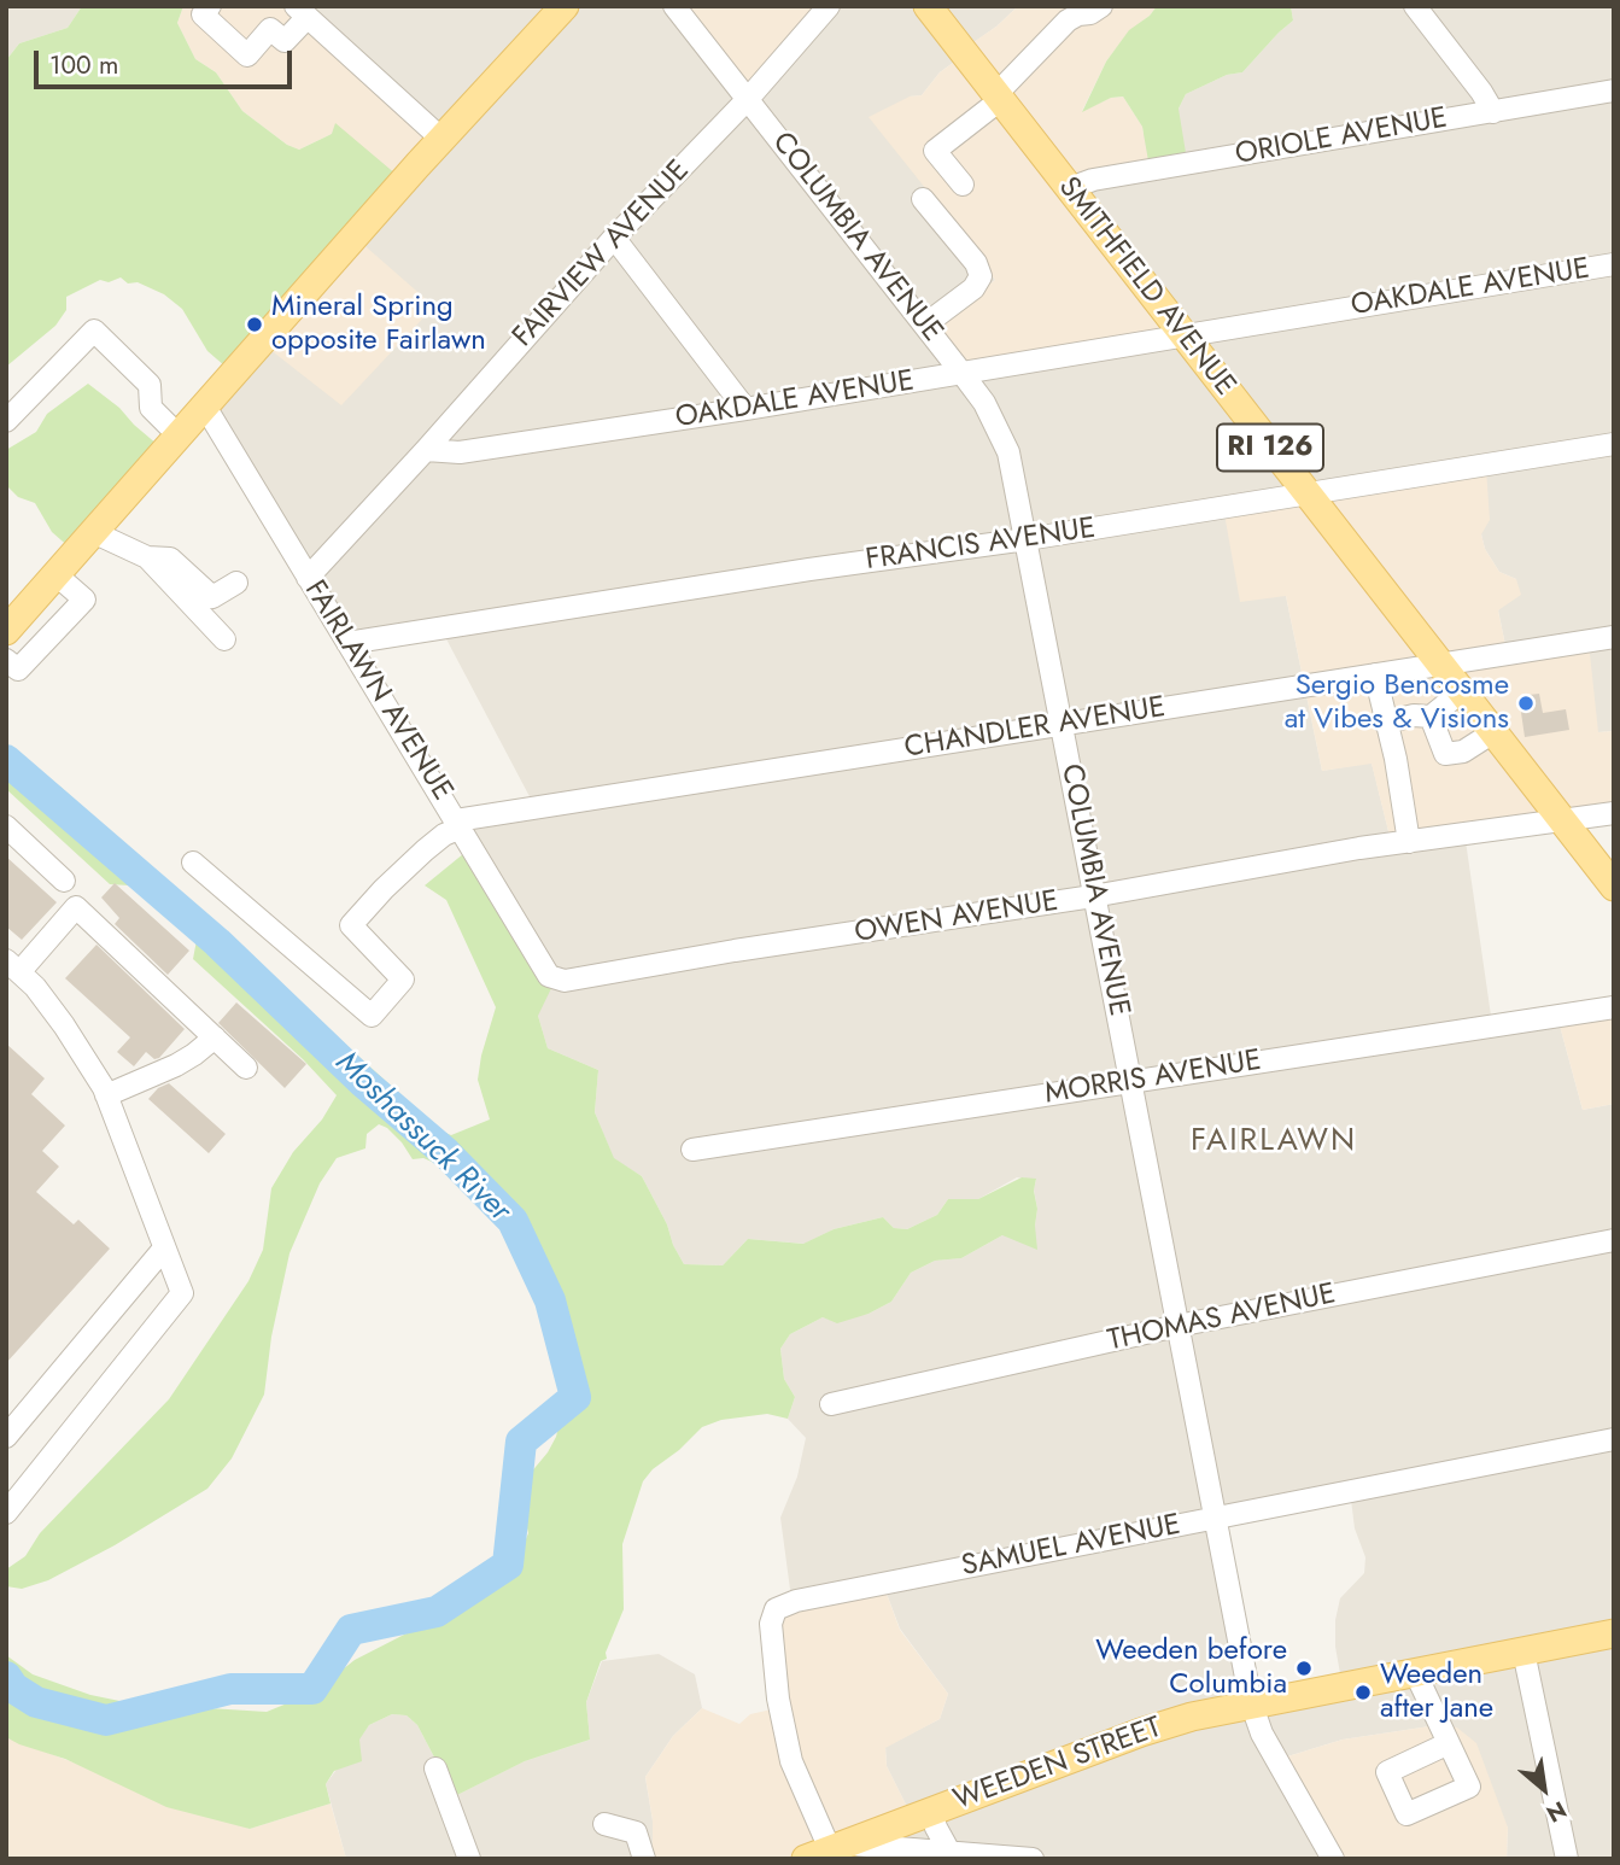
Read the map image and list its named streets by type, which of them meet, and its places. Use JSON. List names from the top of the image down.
{
  "streets": {
    "main road": ["SMITHFIELD AVENUE", "RI 126", "WEEDEN STREET"],
    "street": [
      "ORIOLE AVENUE",
      "COLUMBIA AVENUE",
      "FAIRVIEW AVENUE",
      "OAKDALE AVENUE",
      "FRANCIS AVENUE",
      "FAIRLAWN AVENUE",
      "CHANDLER AVENUE",
      "OWEN AVENUE",
      "MORRIS AVENUE",
      "THOMAS AVENUE",
      "SAMUEL AVENUE"
    ]
  },
  "crossings": [
    ["ORIOLE AVENUE", "SMITHFIELD AVENUE"],
    ["COLUMBIA AVENUE", "FAIRVIEW AVENUE"],
    ["COLUMBIA AVENUE", "OAKDALE AVENUE"],
    ["COLUMBIA AVENUE", "FRANCIS AVENUE"],
    ["COLUMBIA AVENUE", "CHANDLER AVENUE"],
    ["COLUMBIA AVENUE", "OWEN AVENUE"],
    ["COLUMBIA AVENUE", "MORRIS AVENUE"],
    ["COLUMBIA AVENUE", "THOMAS AVENUE"],
    ["COLUMBIA AVENUE", "SAMUEL AVENUE"],
    ["COLUMBIA AVENUE", "WEEDEN STREET"],
    ["FAIRVIEW AVENUE", "OAKDALE AVENUE"],
    ["FAIRVIEW AVENUE", "FAIRLAWN AVENUE"],
    ["SMITHFIELD AVENUE", "OAKDALE AVENUE"],
    ["SMITHFIELD AVENUE", "FRANCIS AVENUE"],
    ["SMITHFIELD AVENUE", "CHANDLER AVENUE"],
    ["SMITHFIELD AVENUE", "OWEN AVENUE"],
    ["FRANCIS AVENUE", "FAIRLAWN AVENUE"],
    ["FAIRLAWN AVENUE", "CHANDLER AVENUE"],
    ["FAIRLAWN AVENUE", "OWEN AVENUE"],
    ["SAMUEL AVENUE", "WEEDEN STREET"]
  ],
  "districts": ["FAIRLAWN"],
  "water": ["Moshassuck River"],
  "places": [
    "Mineral Spring opposite Fairlawn",
    "Sergio Bencosme at Vibes & Visions",
    "Weeden before Columbia",
    "Weeden after Jane"
  ],
  "scale_bar": "100 m",
  "north": "bottom right"
}
